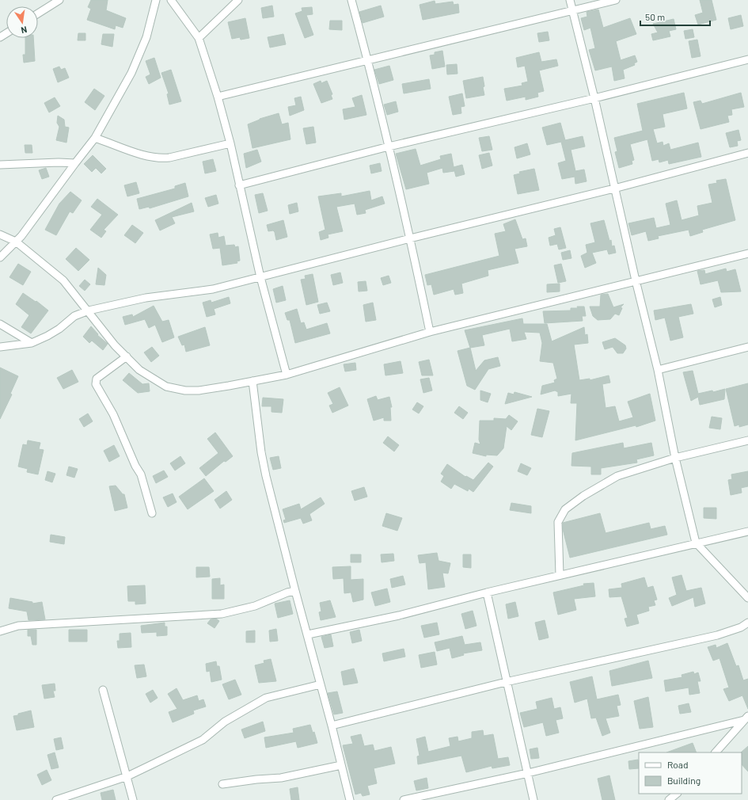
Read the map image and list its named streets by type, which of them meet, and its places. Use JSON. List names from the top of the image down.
{
  "legend": ["Road", "Building"],
  "scale_bar": "50 m",
  "north": "bottom"
}
